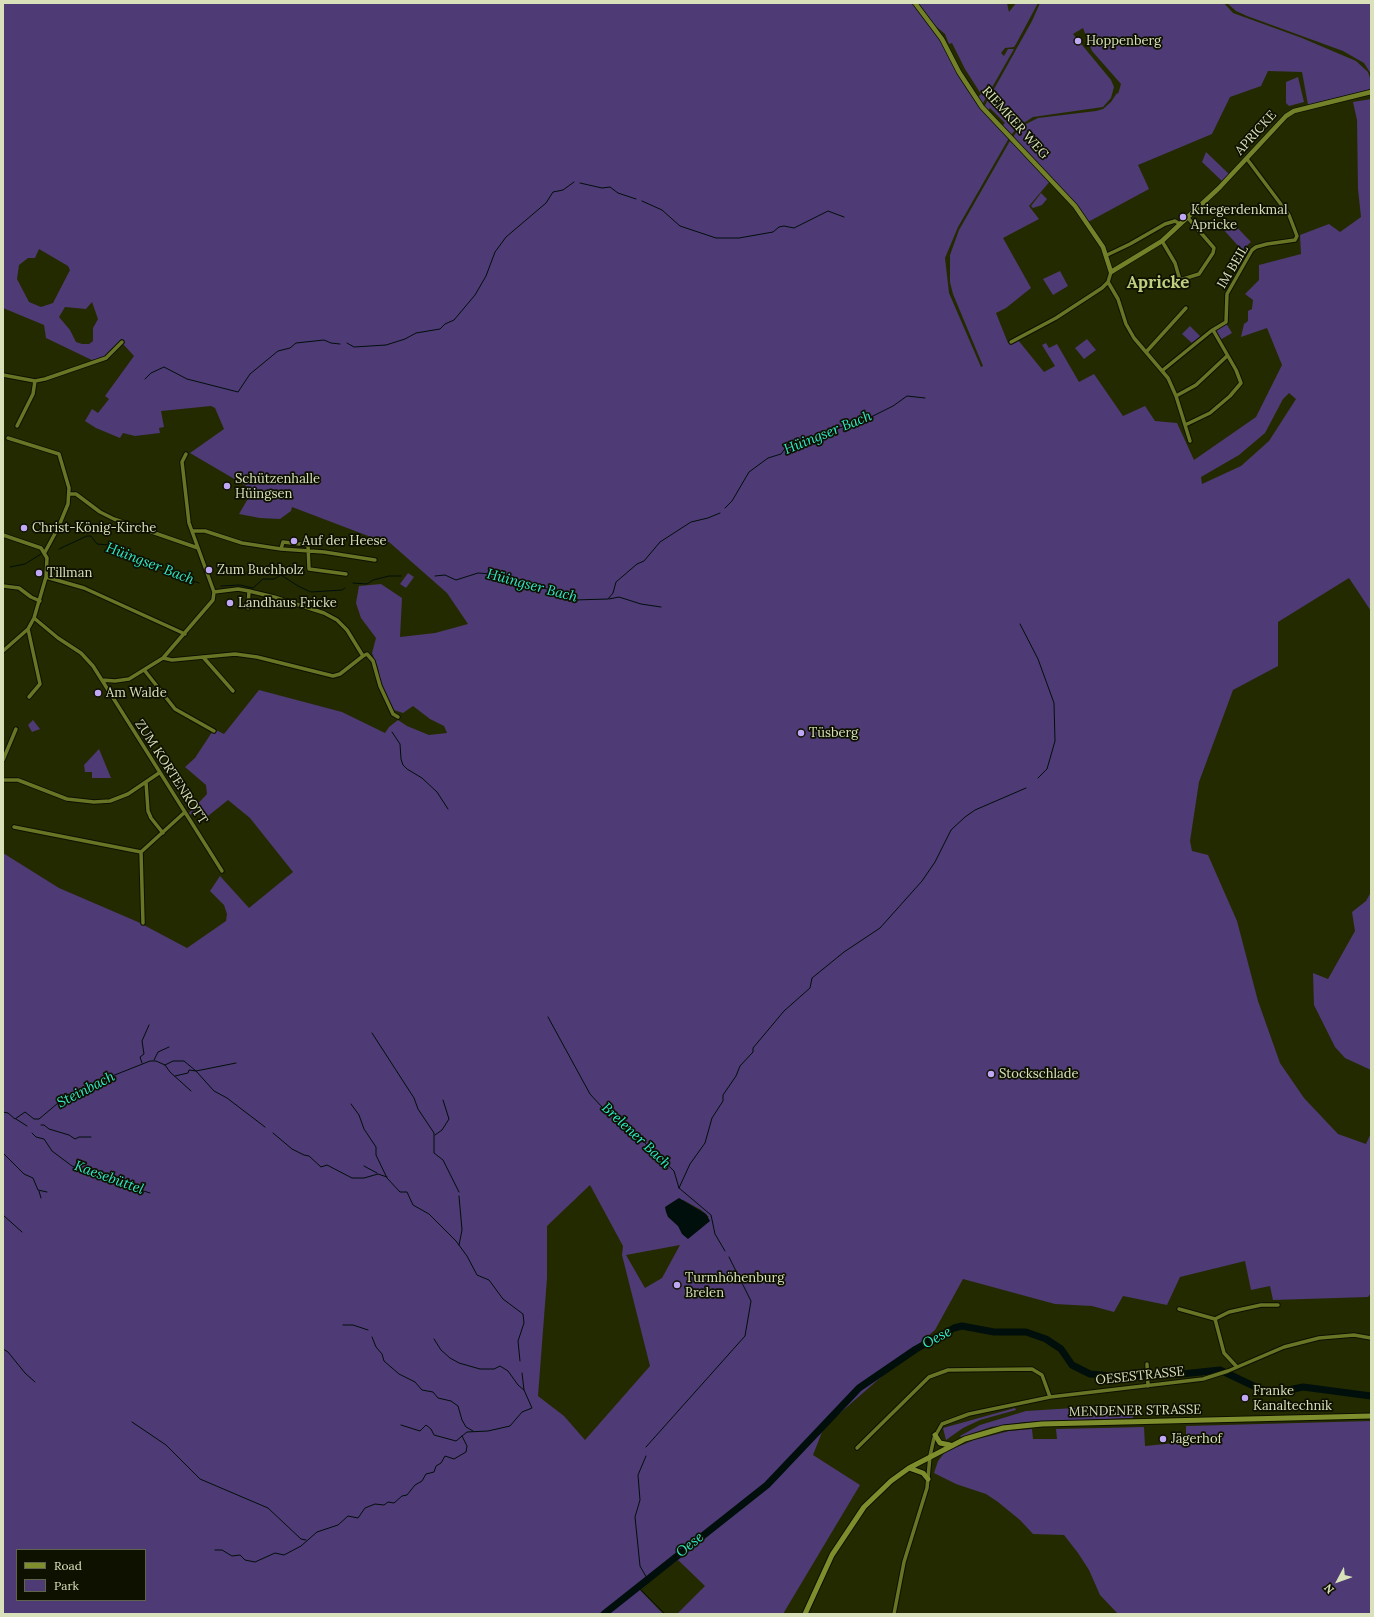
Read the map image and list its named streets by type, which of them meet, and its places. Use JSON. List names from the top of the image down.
{
  "streets": {
    "main road": ["MENDENER STRASSE"],
    "street": [
      "RIEMKER WEG",
      "APRICKE",
      "IM BEIL",
      "ZUM KORTENROTT",
      "OESESTRASSE"
    ]
  },
  "crossings": [
    ["APRICKE", "IM BEIL"],
    ["OESESTRASSE", "MENDENER STRASSE"]
  ],
  "districts": ["Apricke"],
  "water": [
    "Hüingser Bach",
    "Steinbach",
    "Brelener Bach",
    "Kaesebüttel",
    "Oese"
  ],
  "places": [
    "Hoppenberg",
    "Kriegerdenkmal Apricke",
    "Schützenhalle Hüingsen",
    "Christ-König-Kirche",
    "Auf der Heese",
    "Zum Buchholz",
    "Tillman",
    "Landhaus Fricke",
    "Am Walde",
    "Tüsberg",
    "Stockschlade",
    "Turmhöhenburg Brelen",
    "Franke Kanaltechnik",
    "Jägerhof"
  ],
  "legend": ["Road", "Park"],
  "north": "bottom left"
}
